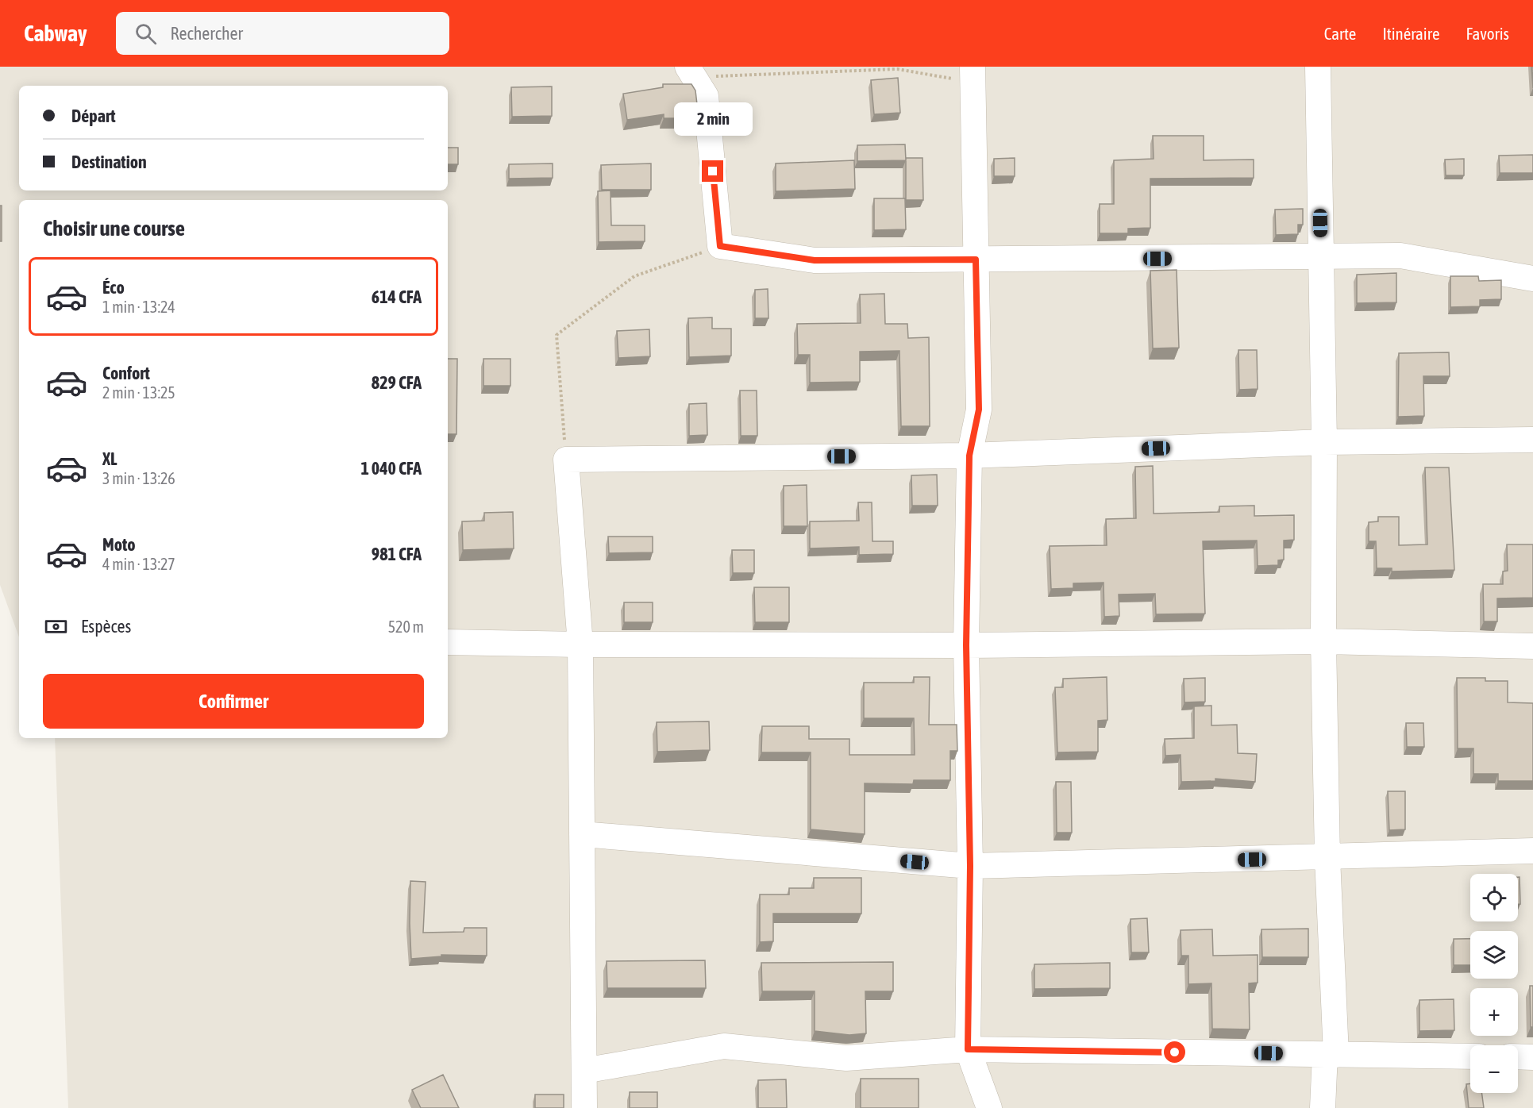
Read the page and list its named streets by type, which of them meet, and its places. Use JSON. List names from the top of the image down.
{
  "page": {
    "header": "Cabway",
    "search": "Rechercher",
    "nav": ["Carte", "Itinéraire", "Favoris"],
    "banner": ["Départ", "Destination"],
    "bubble": "2 min",
    "heading": "Choisir une course",
    "list": [
      {
        "name": "Éco",
        "note": "1 min · 13:24",
        "value": "614 CFA"
      },
      {
        "name": "Confort",
        "note": "2 min · 13:25",
        "value": "829 CFA"
      },
      {
        "name": "XL",
        "note": "3 min · 13:26",
        "value": "1 040 CFA"
      },
      {
        "name": "Moto",
        "note": "4 min · 13:27",
        "value": "981 CFA"
      }
    ],
    "pay": ["Espèces", "520 m"],
    "buttons": "Confirmer",
    "map_buttons": ["+", "−"]
  }
}
